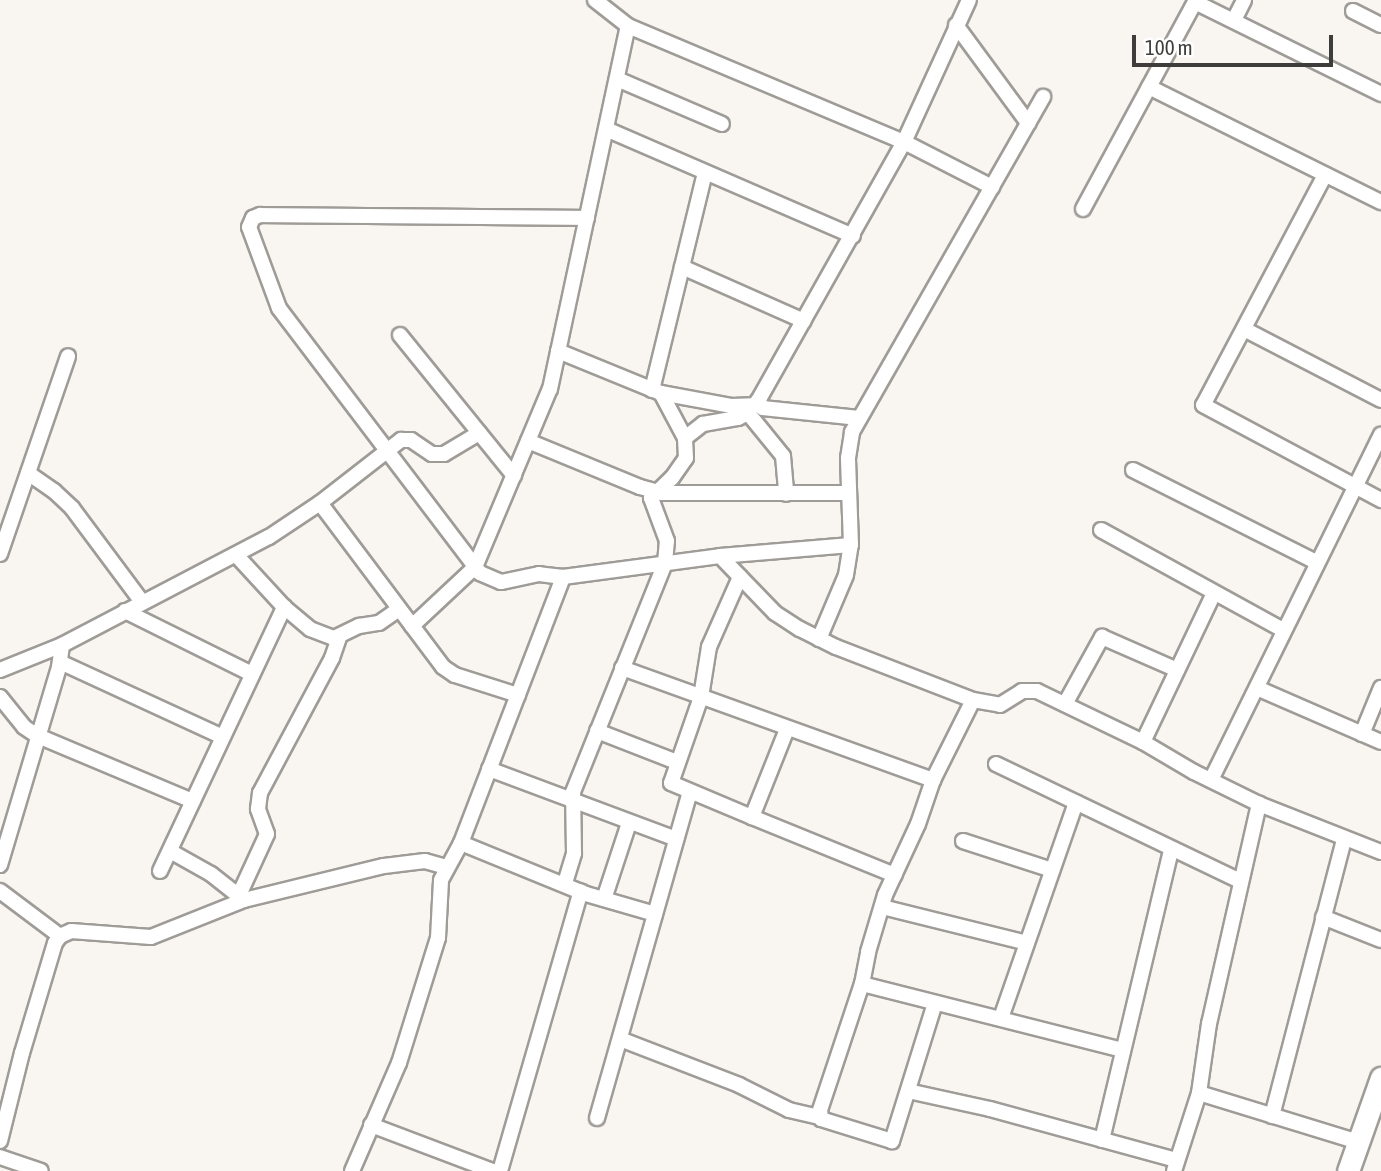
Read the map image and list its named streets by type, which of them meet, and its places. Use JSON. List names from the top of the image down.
{
  "scale_bar": "100 m"
}
